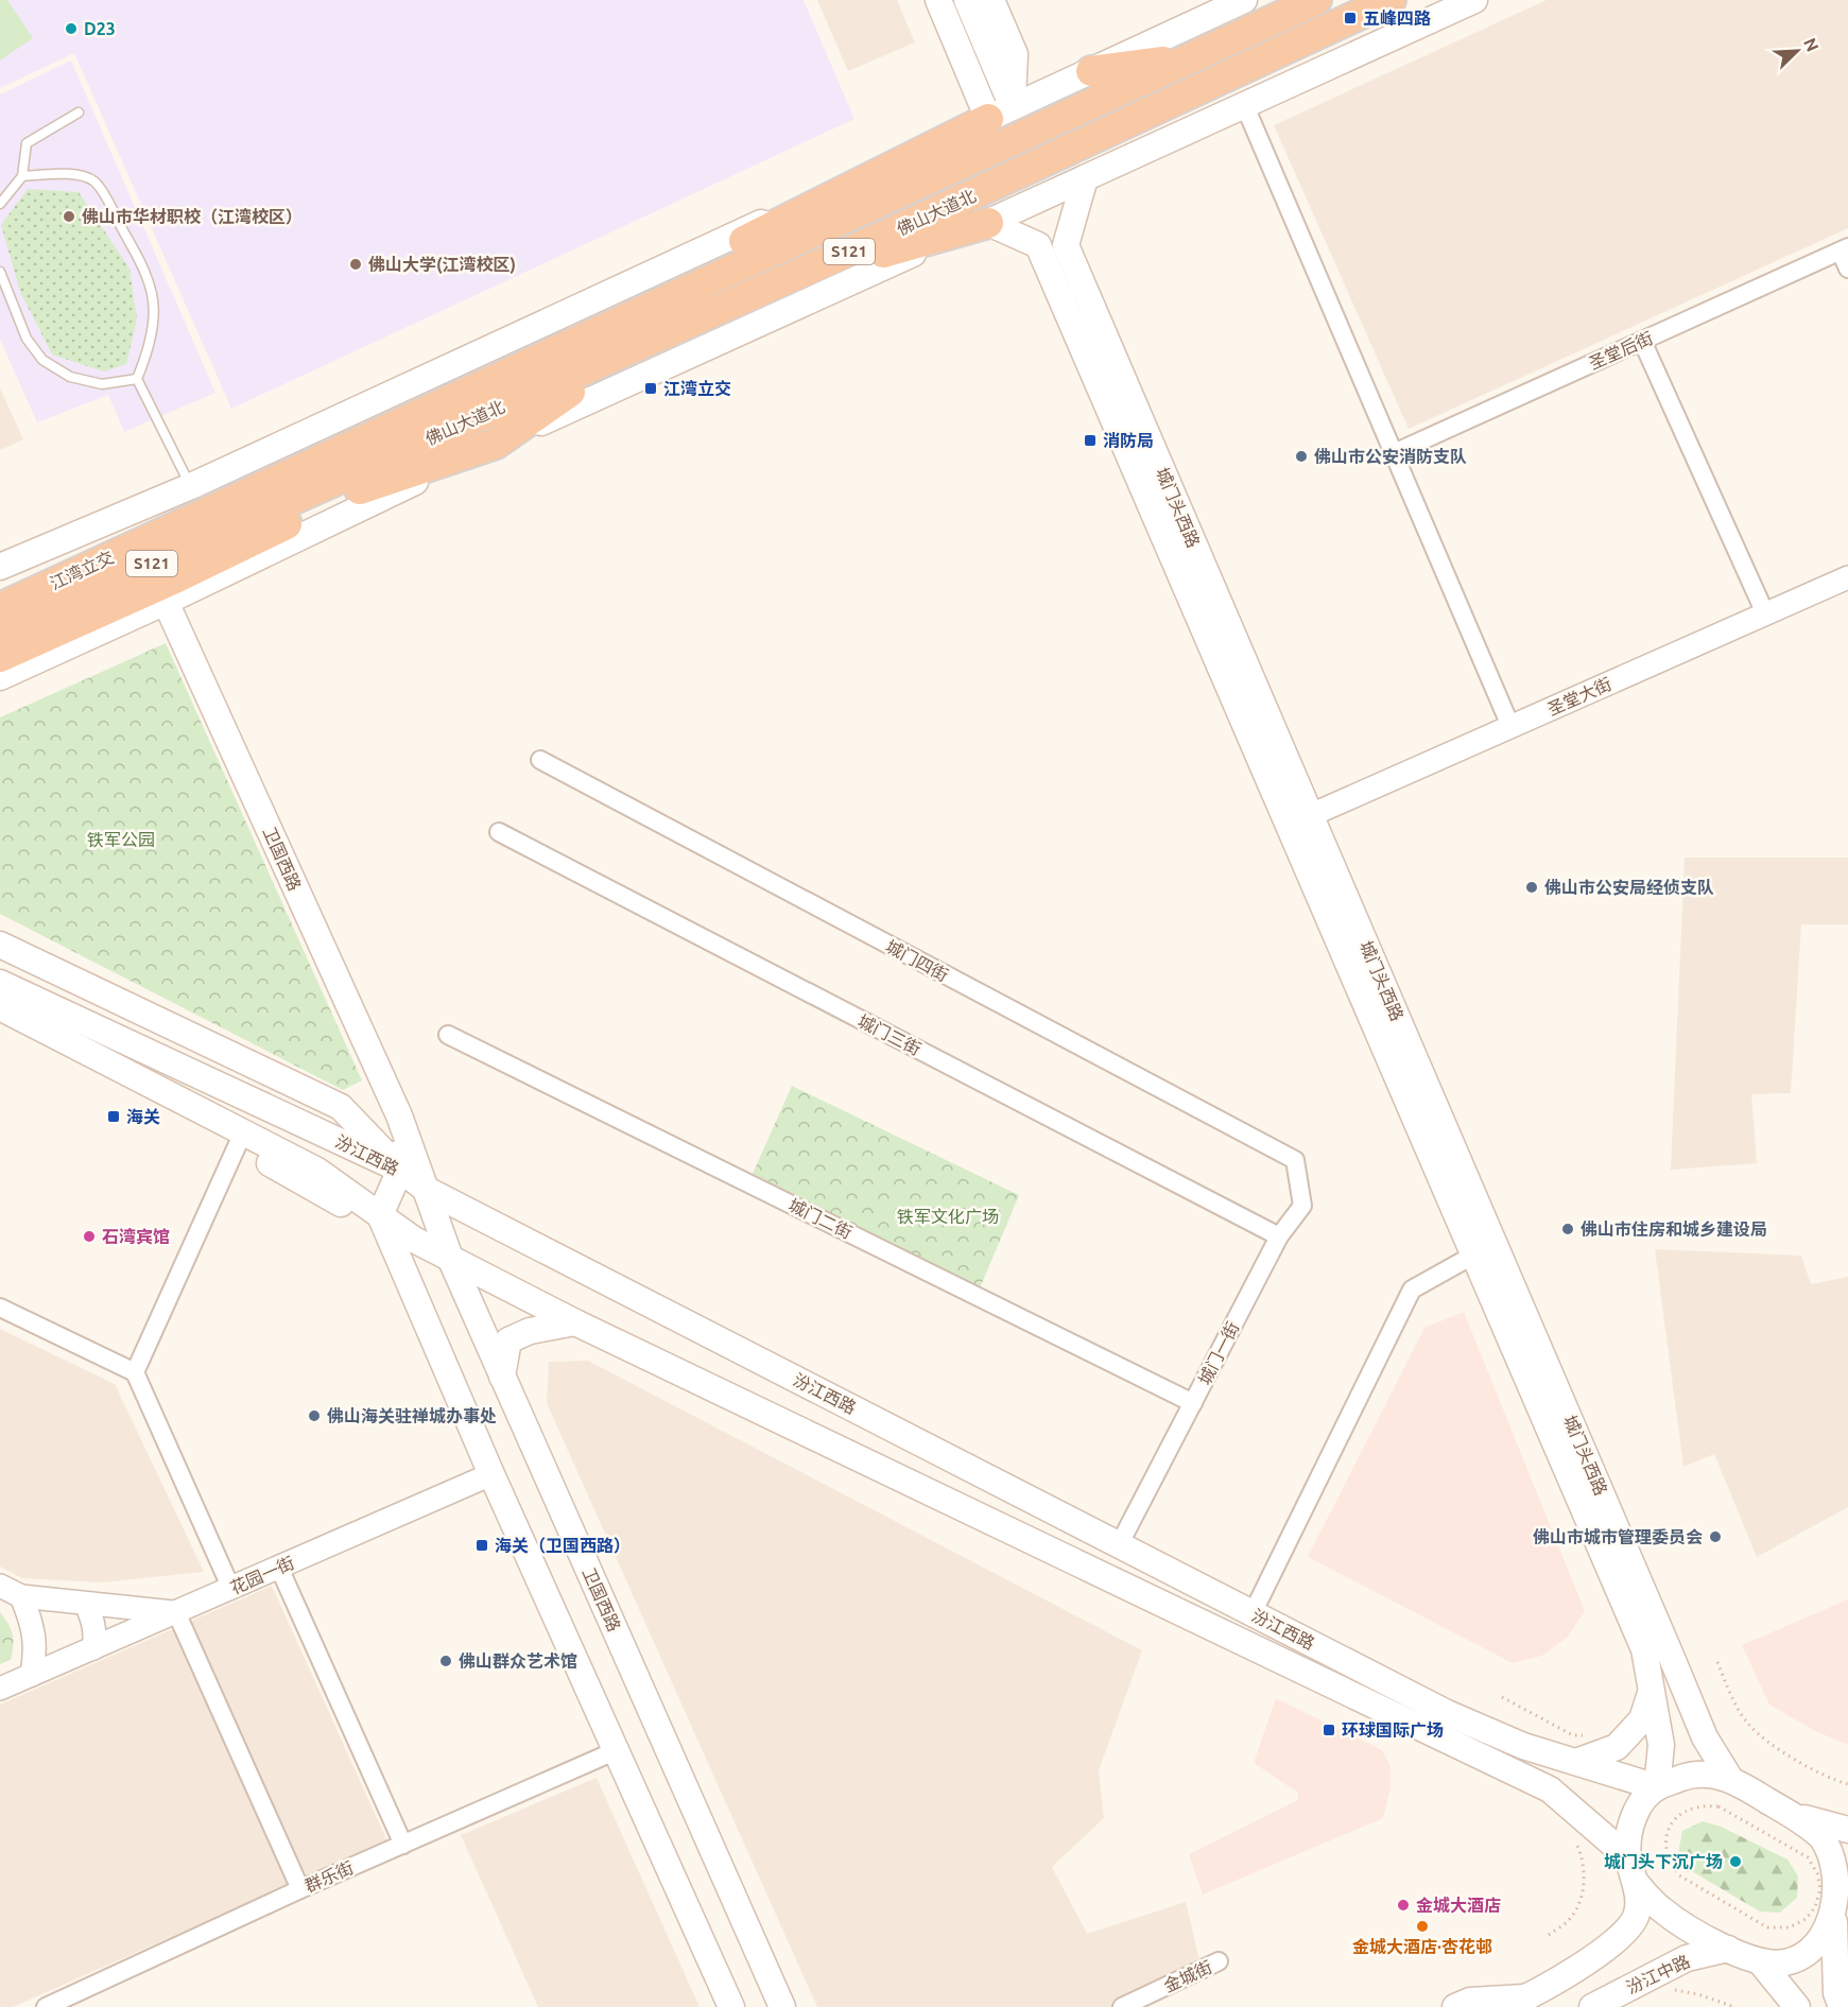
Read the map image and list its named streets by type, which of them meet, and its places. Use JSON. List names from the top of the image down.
{
  "streets": {
    "highway": ["佛山大道北", "S121", "江湾立交"],
    "main road": [
      "城门头西路",
      "卫国西路",
      "汾江西路",
      "汾江中路"
    ],
    "street": [
      "圣堂后街",
      "圣堂大街",
      "城门四街",
      "城门三街",
      "城门二街",
      "城门一街",
      "花园一街",
      "群乐街",
      "金城街"
    ]
  },
  "crossings": [
    ["佛山大道北", "S121"],
    ["佛山大道北", "城门头西路"],
    ["佛山大道北", "江湾立交"],
    ["S121", "江湾立交"],
    ["城门头西路", "圣堂大街"],
    ["城门头西路", "汾江西路"],
    ["卫国西路", "汾江西路"],
    ["城门四街", "城门一街"],
    ["城门三街", "城门一街"],
    ["汾江西路", "城门一街"],
    ["城门二街", "城门一街"]
  ],
  "parks": ["铁军公园", "铁军文化广场"],
  "places": {
    "transit": [
      "五峰四路",
      "江湾立交",
      "消防局",
      "海关",
      "海关（卫国西路）",
      "环球国际广场"
    ],
    "other": [
      "D23",
      "佛山市华材职校（江湾校区）",
      "佛山大学(江湾校区)",
      "佛山市公安消防支队",
      "佛山市公安局经侦支队",
      "佛山市住房和城乡建设局",
      "石湾宾馆",
      "佛山海关驻禅城办事处",
      "佛山市城市管理委员会",
      "佛山群众艺术馆",
      "城门头下沉广场",
      "金城大酒店",
      "金城大酒店·杏花邨"
    ]
  },
  "north": "top right"
}
